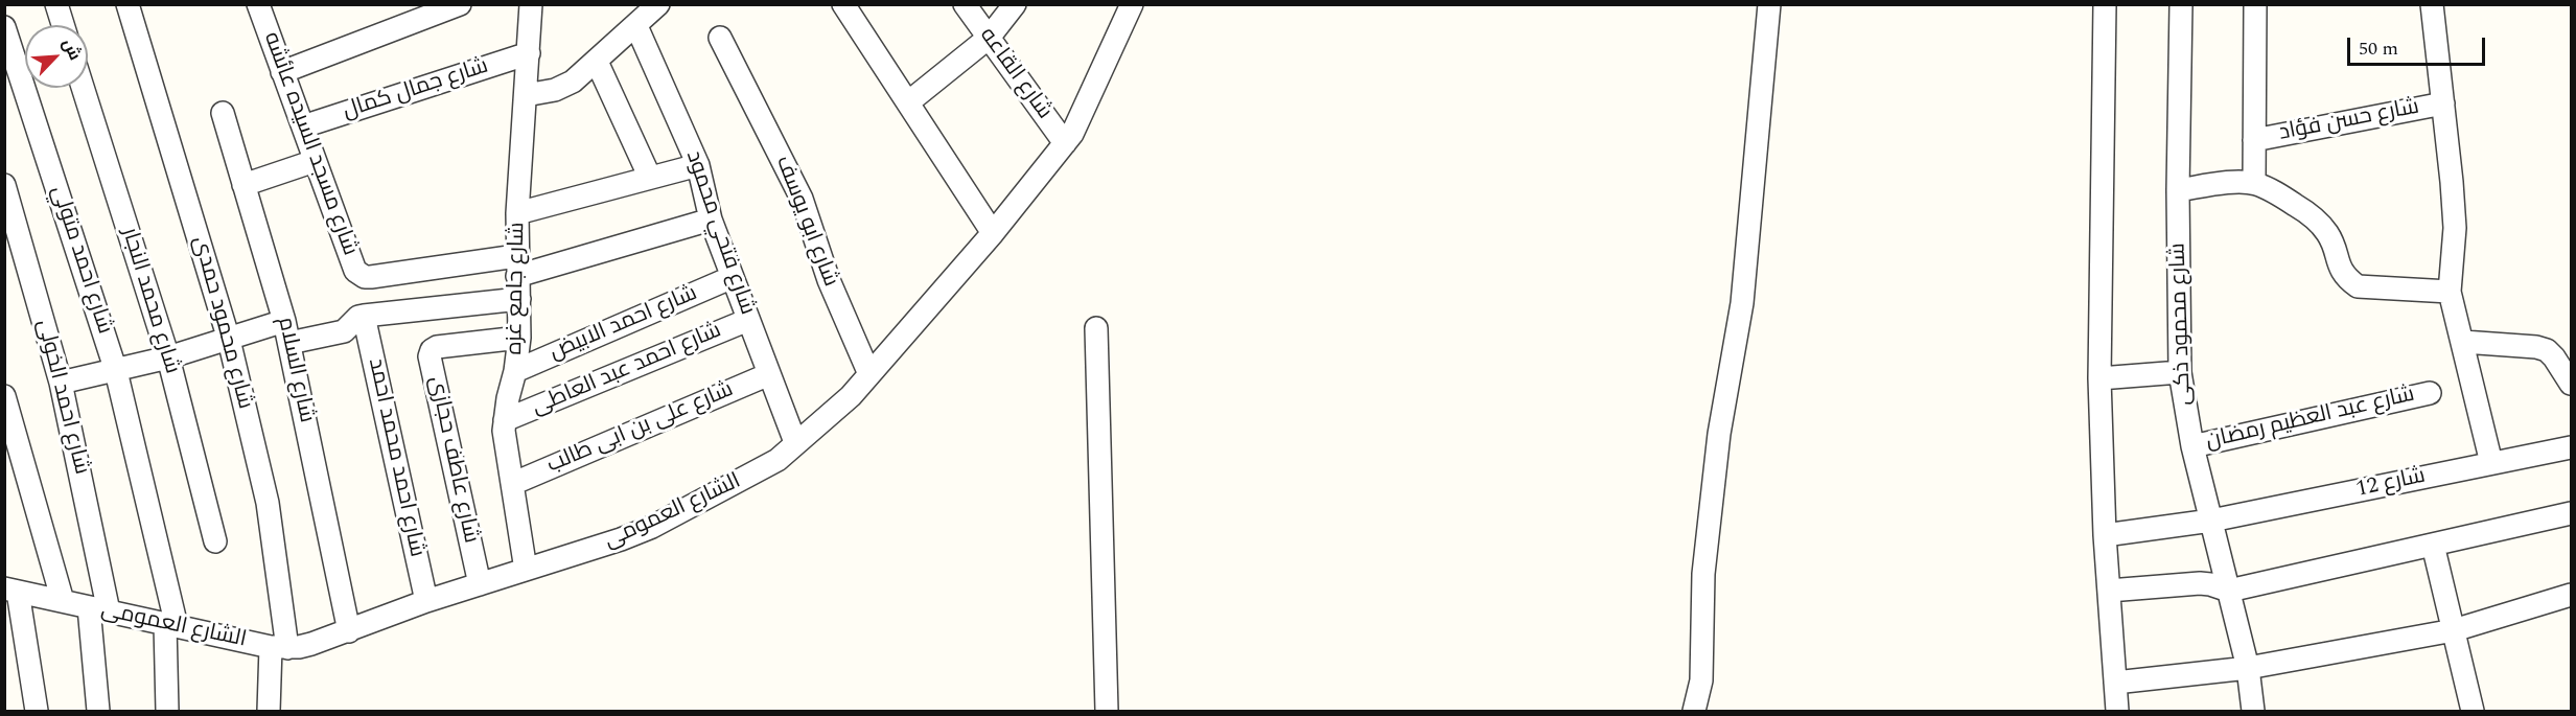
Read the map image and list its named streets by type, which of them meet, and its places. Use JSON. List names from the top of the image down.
{
  "streets": {
    "street": [
      "شارع القاعه",
      "شارع جمال كمال",
      "شارع حسن فؤاد",
      "شارع مسجد السيده عائشه",
      "شارع ابو يوسف",
      "شارع فتحي محمود",
      "شارع احمد متولي",
      "شارع جامع غزه",
      "شارع محمد النجار",
      "شارع محمود حمدى",
      "شارع احمد الابيض",
      "شارع محمود ذكى",
      "شارع السلام",
      "شارع احمد عبد العاطى",
      "شارع احمد الخولى",
      "شارع عبد العظيم رمضان",
      "شارع على بن ابى طالب",
      "شارع احمد محمد احمد",
      "شارع عاطف حجازى",
      "شارع 12",
      "الشارع العمومى"
    ]
  },
  "crossings": [
    ["شارع القاعه", "الشارع العمومى"],
    ["شارع جمال كمال", "شارع مسجد السيده عائشه"],
    ["شارع جمال كمال", "شارع جامع غزه"],
    ["شارع مسجد السيده عائشه", "شارع جامع غزه"],
    ["شارع ابو يوسف", "الشارع العمومى"],
    ["شارع فتحي محمود", "شارع احمد الابيض"],
    ["شارع فتحي محمود", "شارع احمد عبد العاطى"],
    ["شارع فتحي محمود", "شارع على بن ابى طالب"],
    ["شارع فتحي محمود", "الشارع العمومى"],
    ["شارع احمد متولي", "الشارع العمومى"],
    ["شارع جامع غزه", "شارع احمد الابيض"],
    ["شارع جامع غزه", "شارع احمد عبد العاطى"],
    ["شارع جامع غزه", "شارع على بن ابى طالب"],
    ["شارع جامع غزه", "شارع عاطف حجازى"],
    ["شارع جامع غزه", "الشارع العمومى"],
    ["شارع محمود حمدى", "الشارع العمومى"],
    ["شارع محمود ذكى", "شارع عبد العظيم رمضان"],
    ["شارع محمود ذكى", "شارع 12"],
    ["شارع السلام", "الشارع العمومى"],
    ["شارع احمد الخولى", "الشارع العمومى"],
    ["شارع احمد محمد احمد", "الشارع العمومى"],
    ["شارع عاطف حجازى", "الشارع العمومى"]
  ],
  "scale_bar": "50 m",
  "north": "top right"
}
